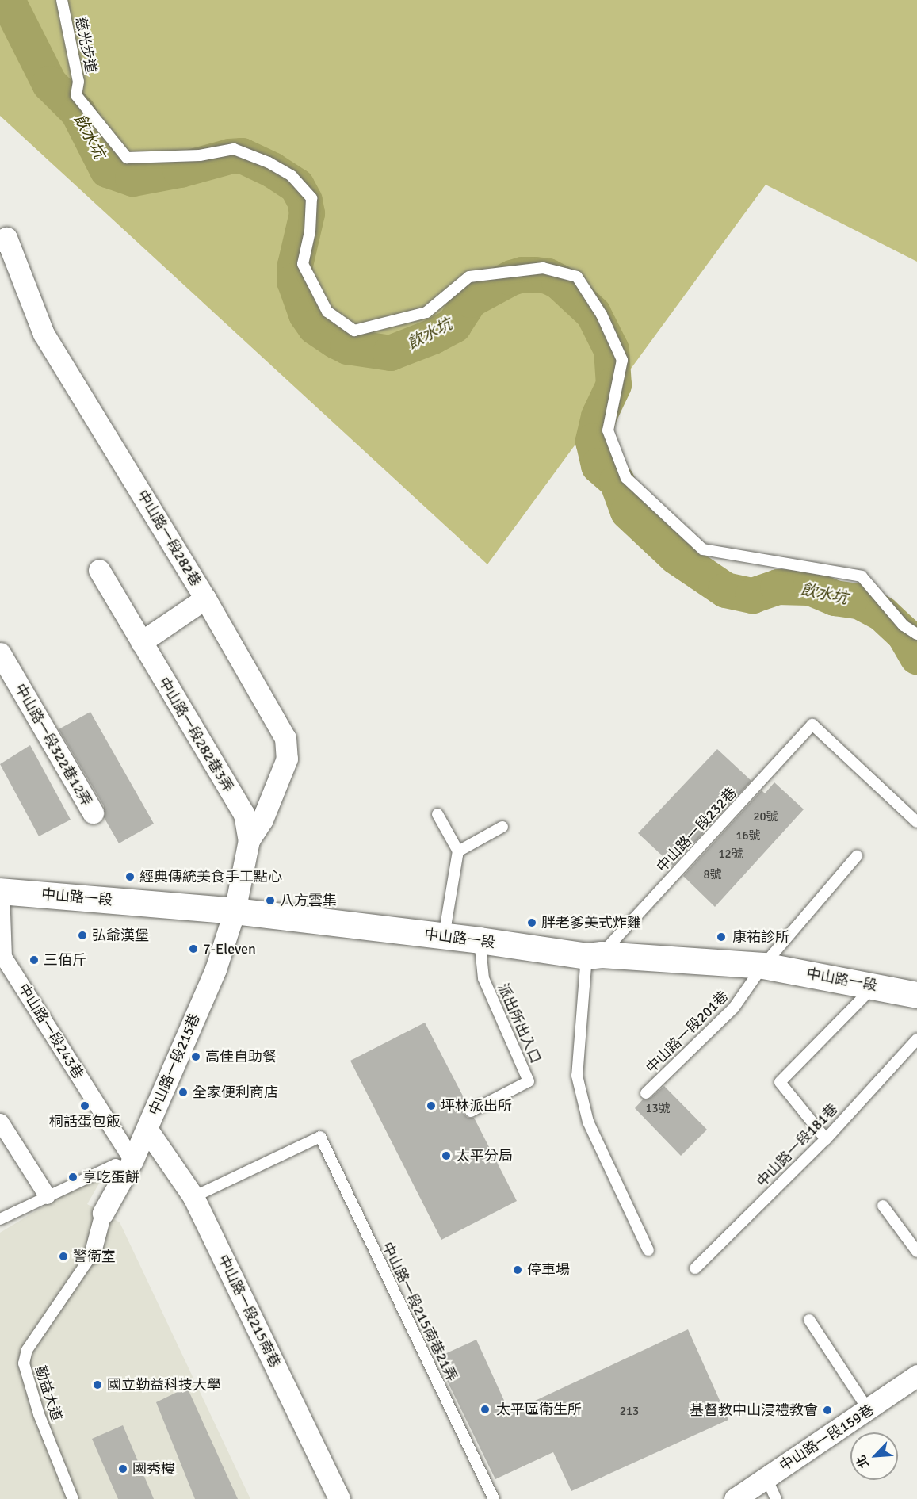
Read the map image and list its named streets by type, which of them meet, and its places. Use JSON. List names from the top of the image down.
{
  "streets": {
    "main road": ["中山路一段"],
    "street": [
      "中山路一段282巷",
      "中山路一段282巷3弄",
      "中山路一段322巷12弄",
      "中山路一段243巷",
      "中山路一段215巷",
      "中山路一段215南巷",
      "中山路一段159巷"
    ],
    "lane": [
      "慈光步道",
      "中山路一段232巷",
      "派出所出入口",
      "中山路一段201巷",
      "中山路一段181巷",
      "中山路一段215南巷21弄",
      "勤益大道"
    ]
  },
  "crossings": [
    ["中山路一段282巷", "中山路一段282巷3弄"],
    ["中山路一段282巷3弄", "中山路一段"],
    ["中山路一段282巷3弄", "中山路一段215巷"],
    ["中山路一段232巷", "中山路一段"],
    ["中山路一段", "派出所出入口"],
    ["中山路一段", "中山路一段243巷"],
    ["中山路一段", "中山路一段201巷"],
    ["中山路一段", "中山路一段215巷"],
    ["中山路一段243巷", "中山路一段215巷"],
    ["中山路一段215巷", "中山路一段215南巷"],
    ["中山路一段215南巷", "中山路一段215南巷21弄"]
  ],
  "water": ["飲水坑"],
  "places": [
    "經典傳統美食手工點心",
    "八方雲集",
    "胖老爹美式炸雞",
    "弘爺漢堡",
    "康祐診所",
    "7-Eleven",
    "三佰斤",
    "高佳自助餐",
    "全家便利商店",
    "桐話蛋包飯",
    "坪林派出所",
    "太平分局",
    "享吃蛋餅",
    "警衛室",
    "停車場",
    "國立勤益科技大學",
    "太平區衛生所",
    "基督教中山浸禮教會",
    "國秀樓"
  ],
  "house_numbers": [
    "20號",
    "16號",
    "12號",
    "8號",
    "13號",
    "213"
  ],
  "north": "bottom left"
}
